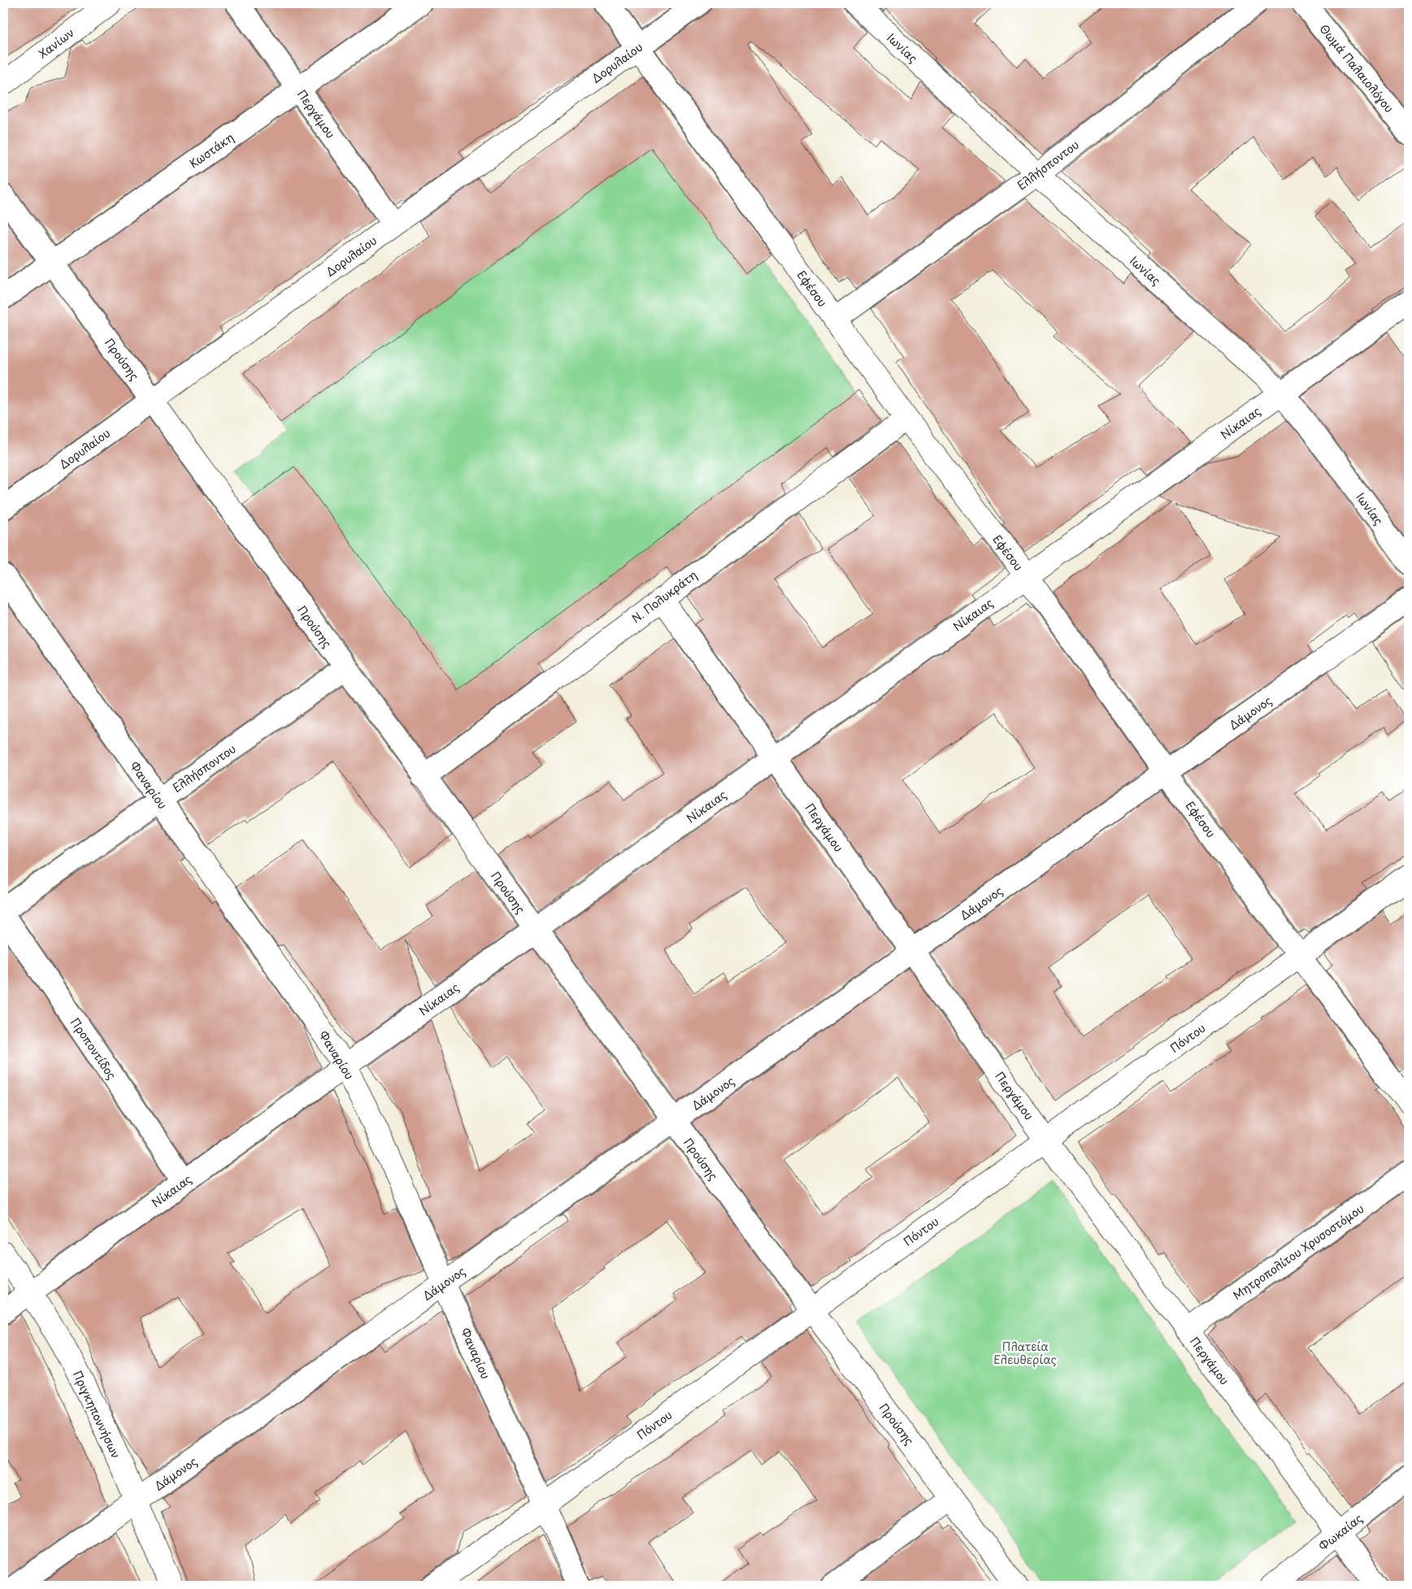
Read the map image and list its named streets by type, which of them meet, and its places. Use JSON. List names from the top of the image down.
{
  "streets": {
    "street": [
      "Χανίων",
      "Ιωνίας",
      "Δορυλαίου",
      "Θωμά Παλαιολόγου",
      "Περγάμου",
      "Κωστάκη",
      "Ελλήσποντου",
      "Εφέσου",
      "Προύσης",
      "Νίκαιας",
      "Ν. Πολυκράτη",
      "Δάμονος",
      "Φαναρίου",
      "Πόντου",
      "Προποντίδος",
      "Μητροπολίτου Χρυσοστόμου",
      "Πριγκηποννήσων",
      "Φωκαίας"
    ]
  },
  "crossings": [
    ["Ιωνίας", "Ελλήσποντου"],
    ["Ιωνίας", "Νίκαιας"],
    ["Δορυλαίου", "Περγάμου"],
    ["Δορυλαίου", "Εφέσου"],
    ["Δορυλαίου", "Προύσης"],
    ["Περγάμου", "Κωστάκη"],
    ["Περγάμου", "Νίκαιας"],
    ["Περγάμου", "Ν. Πολυκράτη"],
    ["Περγάμου", "Δάμονος"],
    ["Περγάμου", "Πόντου"],
    ["Περγάμου", "Μητροπολίτου Χρυσοστόμου"],
    ["Περγάμου", "Φωκαίας"],
    ["Κωστάκη", "Προύσης"],
    ["Ελλήσποντου", "Εφέσου"],
    ["Ελλήσποντου", "Προύσης"],
    ["Ελλήσποντου", "Φαναρίου"],
    ["Εφέσου", "Νίκαιας"],
    ["Εφέσου", "Ν. Πολυκράτη"],
    ["Εφέσου", "Δάμονος"],
    ["Εφέσου", "Πόντου"],
    ["Προύσης", "Νίκαιας"],
    ["Προύσης", "Ν. Πολυκράτη"],
    ["Προύσης", "Δάμονος"],
    ["Προύσης", "Πόντου"],
    ["Νίκαιας", "Φαναρίου"],
    ["Νίκαιας", "Προποντίδος"],
    ["Νίκαιας", "Πριγκηποννήσων"],
    ["Δάμονος", "Φαναρίου"],
    ["Δάμονος", "Πριγκηποννήσων"],
    ["Φαναρίου", "Πόντου"]
  ],
  "parks": ["Πλατεία Ελευθερίας"]
}
